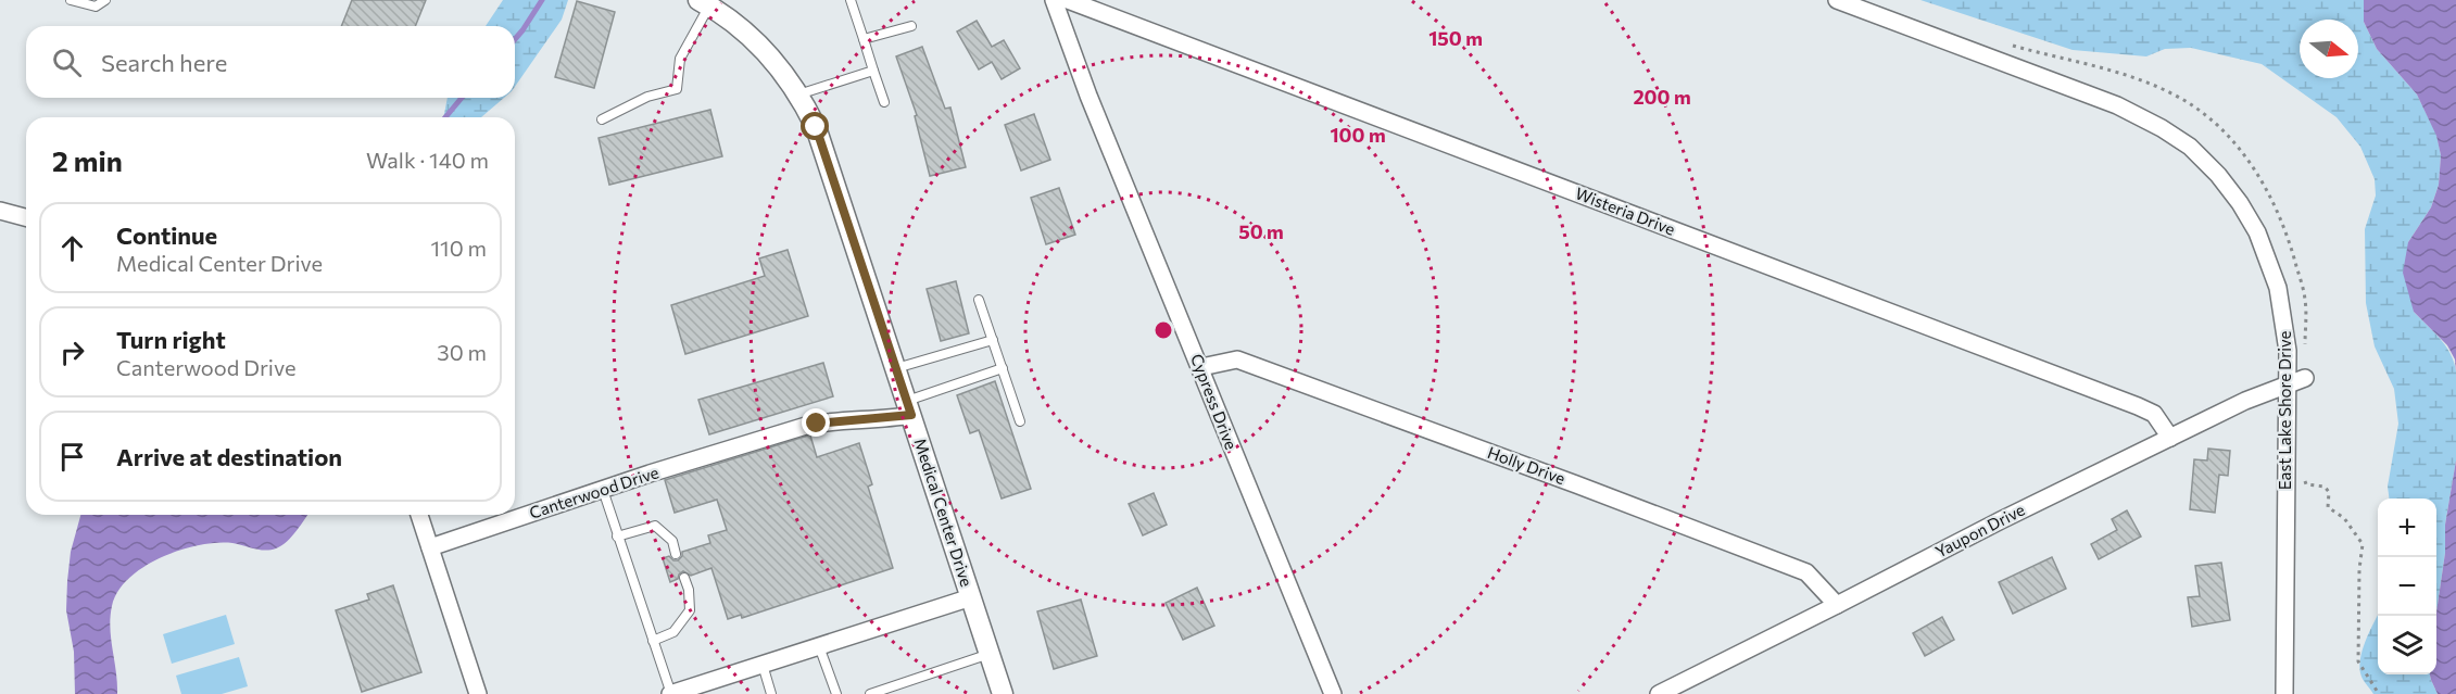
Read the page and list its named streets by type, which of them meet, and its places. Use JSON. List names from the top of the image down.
{
  "streets": {
    "street": [
      "Wisteria Drive",
      "Cypress Drive",
      "East Lake Shore Drive",
      "Holly Drive",
      "Canterwood Drive",
      "Medical Center Drive",
      "Yaupon Drive"
    ]
  },
  "crossings": [
    ["Wisteria Drive", "Yaupon Drive"],
    ["Cypress Drive", "Holly Drive"],
    ["East Lake Shore Drive", "Yaupon Drive"],
    ["Holly Drive", "Yaupon Drive"],
    ["Canterwood Drive", "Medical Center Drive"]
  ],
  "north": "right",
  "page": {
    "search": "Search here",
    "heading": ["2 min", "Walk · 140 m"],
    "list": [
      ["Continue", "Medical Center Drive", "110 m"],
      ["Turn right", "Canterwood Drive", "30 m"],
      "Arrive at destination"
    ],
    "map_buttons": ["+", "−"]
  },
  "rings": [
    "150 m",
    "200 m",
    "100 m",
    "50 m"
  ]
}
